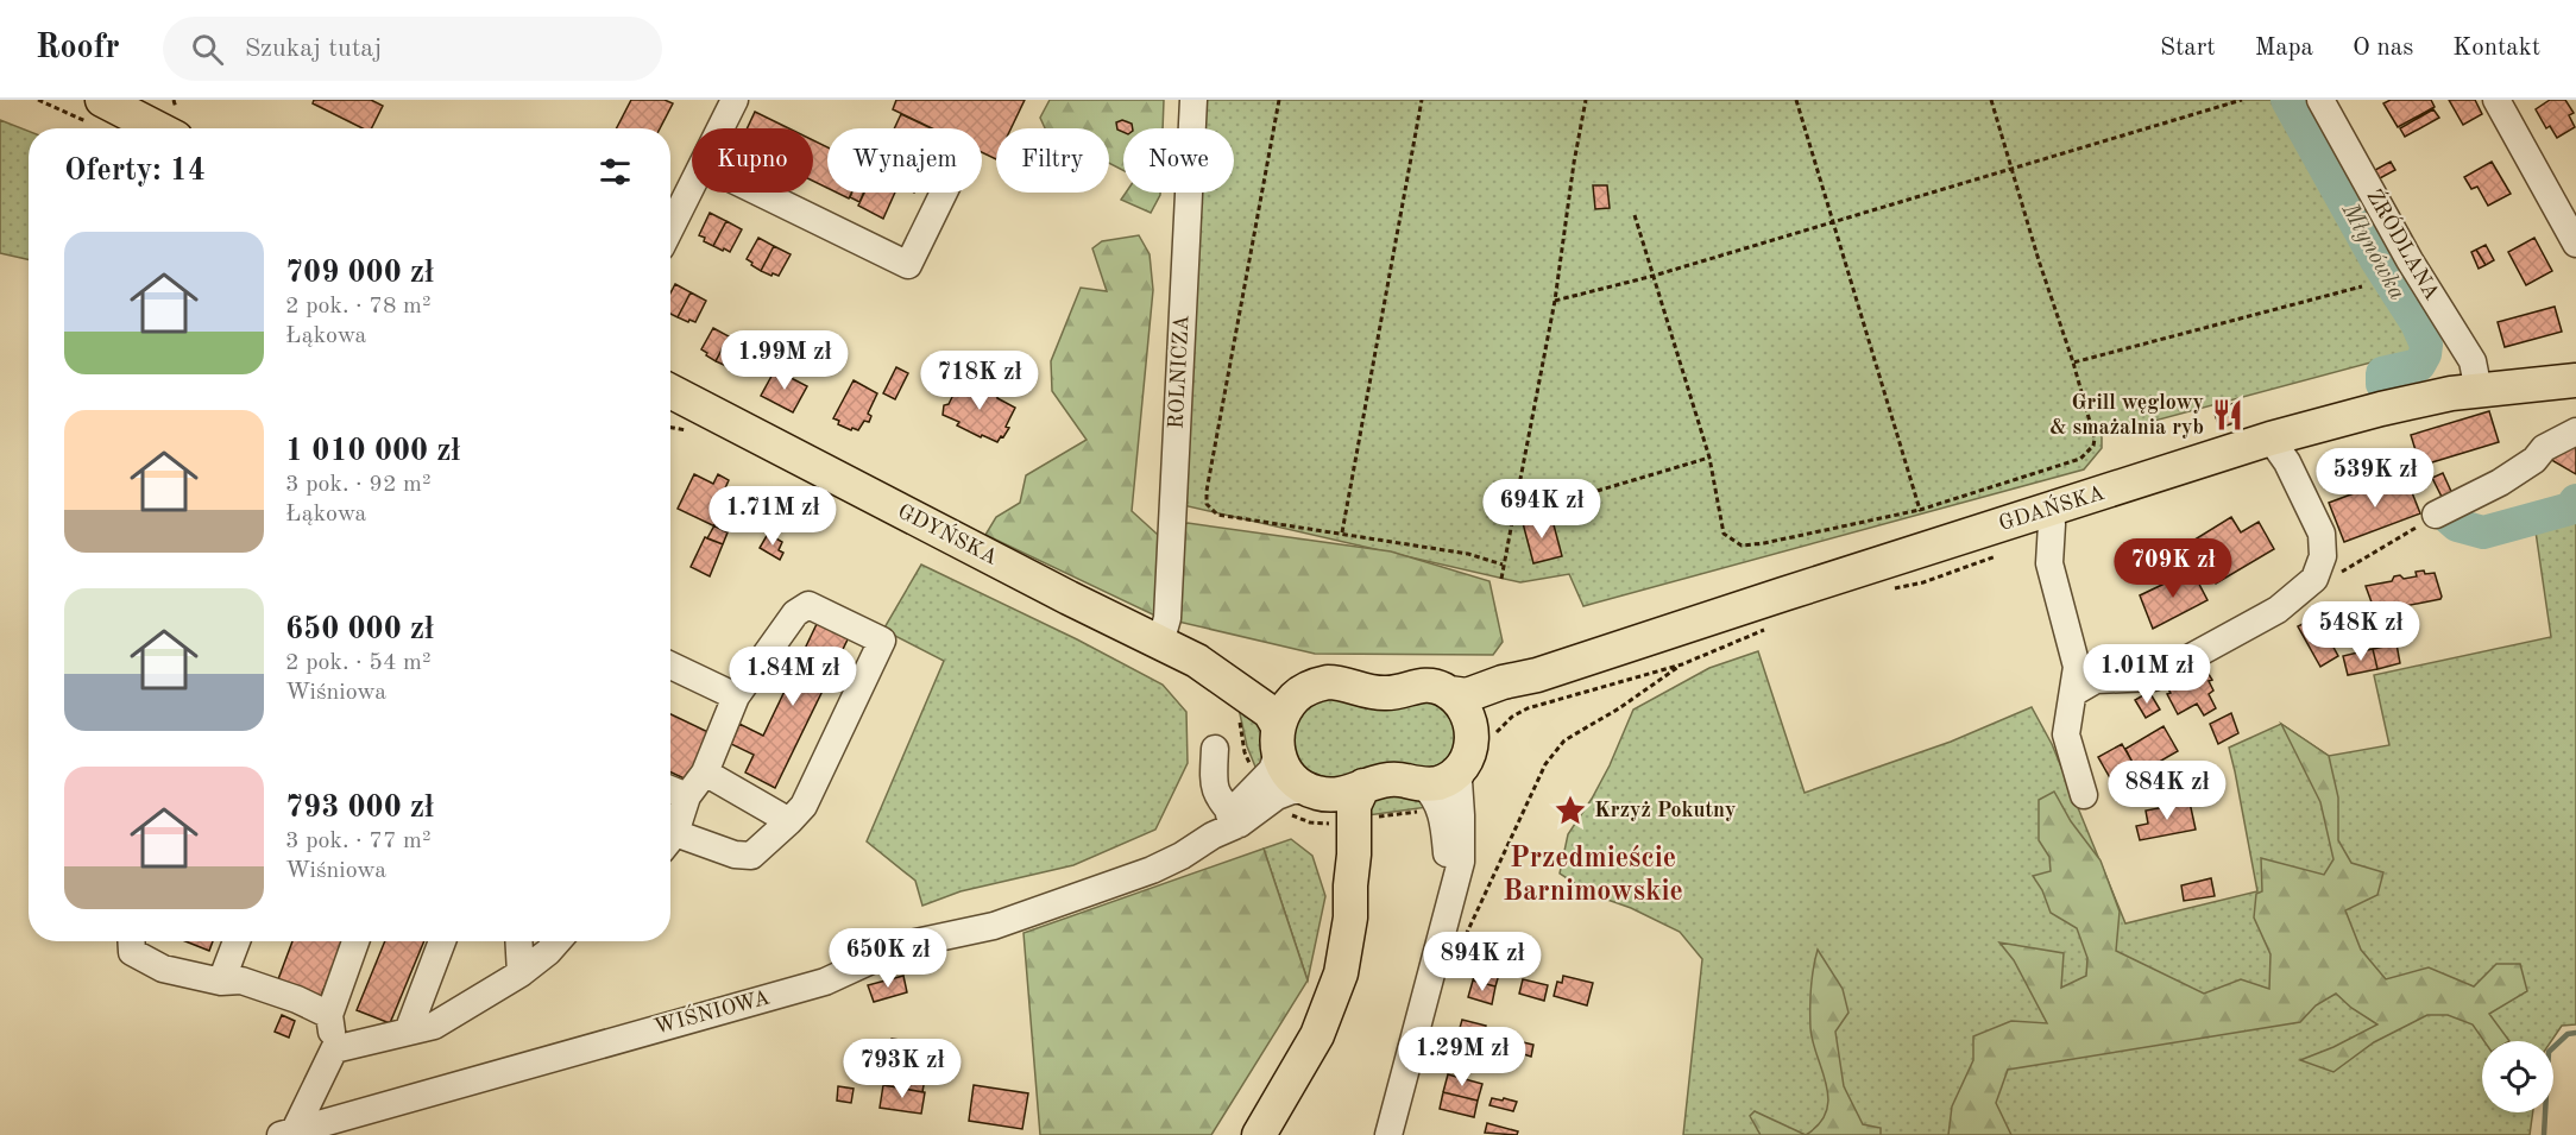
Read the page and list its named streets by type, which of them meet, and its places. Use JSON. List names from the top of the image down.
{
  "streets": {
    "main road": ["GDAŃSKA", "GDYŃSKA"],
    "street": ["ŹRÓDLANA", "ROLNICZA", "WIŚNIOWA"]
  },
  "crossings": [
    ["ŹRÓDLANA", "GDAŃSKA"],
    ["ROLNICZA", "GDYŃSKA"],
    ["GDAŃSKA", "GDYŃSKA"],
    ["GDYŃSKA", "WIŚNIOWA"]
  ],
  "districts": ["Przedmieście Barnimowskie"],
  "water": ["Młynówka"],
  "places": {
    "restaurant": ["Grill węglowy & smażalnia ryb"],
    "place": ["Krzyż Pokutny"]
  },
  "page": {
    "header": "Roofr",
    "search": "Szukaj tutaj",
    "nav": [
      "Start",
      "Mapa",
      "O nas",
      "Kontakt"
    ],
    "chip": [
      "Kupno",
      "Wynajem",
      "Filtry",
      "Nowe"
    ],
    "heading": "Oferty: 14",
    "list": [
      {
        "name": "709 000 zł",
        "note": "2 pok. · 78 m² · Łąkowa"
      },
      {
        "name": "1 010 000 zł",
        "note": "3 pok. · 92 m² · Łąkowa"
      },
      {
        "name": "650 000 zł",
        "note": "2 pok. · 54 m² · Wiśniowa"
      },
      {
        "name": "793 000 zł",
        "note": "3 pok. · 77 m² · Wiśniowa"
      }
    ],
    "price": [
      "1.99M zł",
      "718K zł",
      "539K zł",
      "694K zł",
      "1.71M zł",
      "709K zł",
      "548K zł",
      "1.01M zł",
      "1.84M zł",
      "884K zł",
      "650K zł",
      "894K zł",
      "1.29M zł",
      "793K zł"
    ]
  }
}
